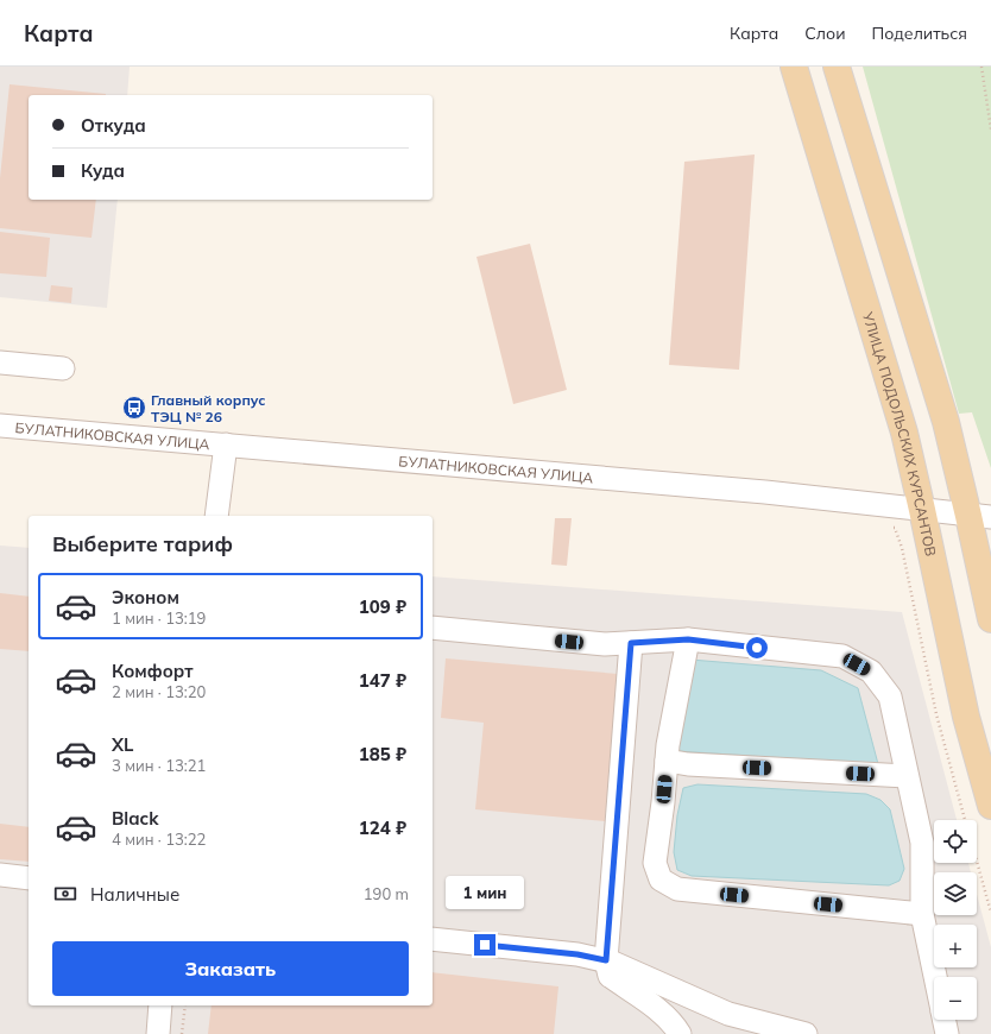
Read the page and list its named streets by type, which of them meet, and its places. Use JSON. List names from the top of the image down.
{
  "streets": {
    "main road": ["УЛИЦА ПОДОЛЬСКИХ КУРСАНТОВ"],
    "street": ["БУЛАТНИКОВСКАЯ УЛИЦА"]
  },
  "crossings": [
    ["УЛИЦА ПОДОЛЬСКИХ КУРСАНТОВ", "БУЛАТНИКОВСКАЯ УЛИЦА"]
  ],
  "places": {
    "bus stop": ["Главный корпус ТЭЦ № 26"]
  },
  "page": {
    "header": "Карта",
    "nav": ["Карта", "Слои", "Поделиться"],
    "banner": ["Откуда", "Куда"],
    "heading": "Выберите тариф",
    "list": [
      {
        "name": "Эконом",
        "note": "1 мин · 13:19",
        "value": "109 ₽"
      },
      {
        "name": "Комфорт",
        "note": "2 мин · 13:20",
        "value": "147 ₽"
      },
      {
        "name": "XL",
        "note": "3 мин · 13:21",
        "value": "185 ₽"
      },
      {
        "name": "Black",
        "note": "4 мин · 13:22",
        "value": "124 ₽"
      }
    ],
    "map_buttons": ["+", "−"],
    "pay": ["Наличные", "190 m"],
    "bubble": "1 мин",
    "buttons": "Заказать"
  }
}
